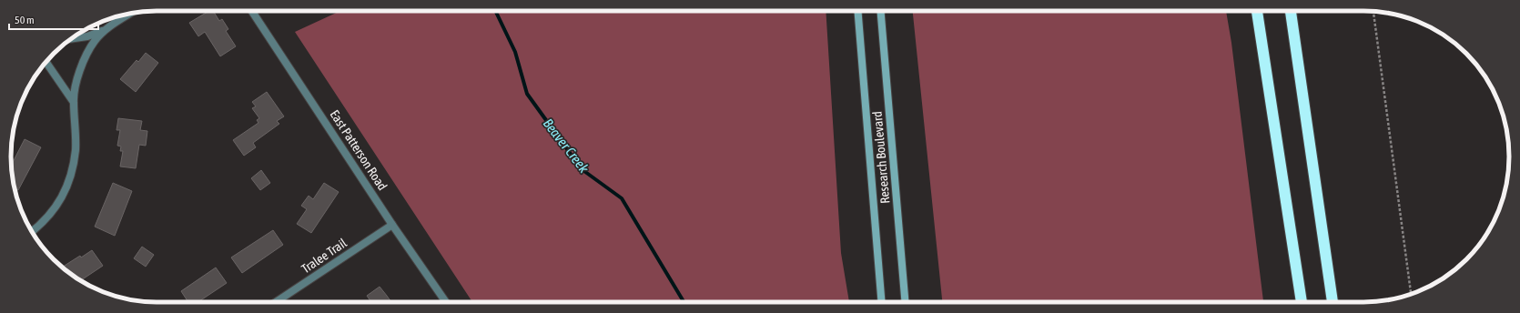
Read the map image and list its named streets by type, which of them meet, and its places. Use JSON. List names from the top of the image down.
{
  "streets": {
    "main road": ["Research Boulevard"],
    "street": ["East Patterson Road", "Tralee Trail"]
  },
  "crossings": [
    ["East Patterson Road", "Tralee Trail"]
  ],
  "water": ["Beaver Creek"],
  "scale_bar": "50 m"
}
